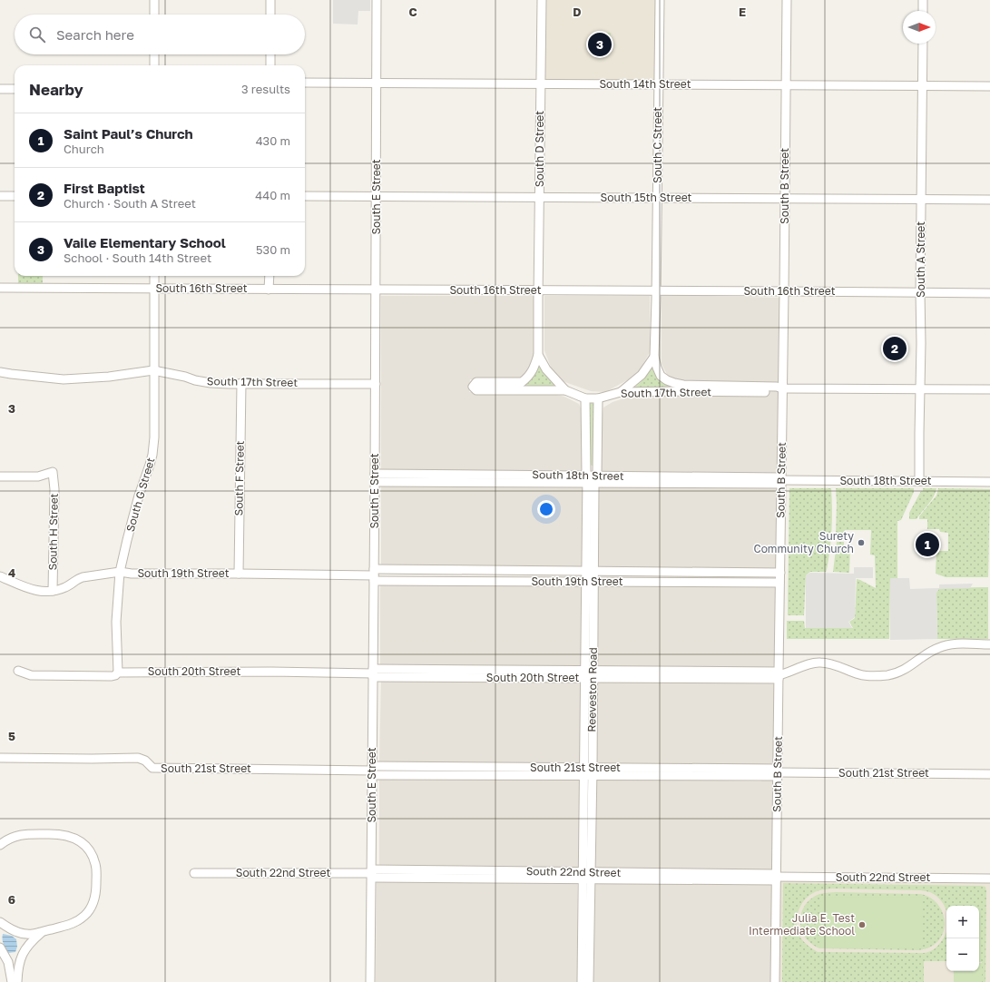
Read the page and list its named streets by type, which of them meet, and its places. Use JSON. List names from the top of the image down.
{
  "streets": {
    "street": [
      "South 14th Street",
      "South C Street",
      "South D Street",
      "South B Street",
      "South E Street",
      "South 15th Street",
      "South A Street",
      "South 16th Street",
      "South 17th Street",
      "South 18th Street",
      "South F Street",
      "South G Street",
      "South H Street",
      "South 19th Street",
      "South 20th Street",
      "Reeveston Road",
      "South 21st Street",
      "South 22nd Street"
    ]
  },
  "crossings": [
    ["South 14th Street", "South C Street"],
    ["South 14th Street", "South D Street"],
    ["South 14th Street", "South B Street"],
    ["South 14th Street", "South E Street"],
    ["South 14th Street", "South A Street"],
    ["South C Street", "South D Street"],
    ["South C Street", "South 15th Street"],
    ["South C Street", "South 16th Street"],
    ["South C Street", "South 17th Street"],
    ["South C Street", "Reeveston Road"],
    ["South D Street", "South 15th Street"],
    ["South D Street", "South 16th Street"],
    ["South D Street", "South 17th Street"],
    ["South D Street", "Reeveston Road"],
    ["South B Street", "South 15th Street"],
    ["South B Street", "South 16th Street"],
    ["South B Street", "South 17th Street"],
    ["South B Street", "South 18th Street"],
    ["South B Street", "South 19th Street"],
    ["South B Street", "South 20th Street"],
    ["South B Street", "South 21st Street"],
    ["South B Street", "South 22nd Street"],
    ["South E Street", "South 15th Street"],
    ["South E Street", "South 16th Street"],
    ["South E Street", "South 17th Street"],
    ["South E Street", "South 18th Street"],
    ["South E Street", "South 19th Street"],
    ["South E Street", "South 20th Street"],
    ["South E Street", "South 21st Street"],
    ["South E Street", "South 22nd Street"],
    ["South 15th Street", "South A Street"],
    ["South A Street", "South 16th Street"],
    ["South A Street", "South 17th Street"],
    ["South A Street", "South 18th Street"],
    ["South 16th Street", "South 17th Street"],
    ["South 16th Street", "South G Street"],
    ["South 16th Street", "Reeveston Road"],
    ["South 17th Street", "South F Street"],
    ["South 17th Street", "South G Street"],
    ["South 17th Street", "Reeveston Road"],
    ["South 18th Street", "Reeveston Road"],
    ["South F Street", "South 19th Street"],
    ["South G Street", "South 19th Street"],
    ["South G Street", "South 20th Street"],
    ["South H Street", "South 19th Street"],
    ["South 19th Street", "Reeveston Road"],
    ["South 20th Street", "Reeveston Road"],
    ["Reeveston Road", "South 21st Street"],
    ["Reeveston Road", "South 22nd Street"]
  ],
  "places": ["Surety Community Church", "Julia E. Test Intermediate School"],
  "north": "right",
  "page": {
    "search": "Search here",
    "pins": ["3", "2", "1"],
    "heading": ["Nearby", "3 results"],
    "list": [
      {
        "mark": "1",
        "name": "Saint Paul’s Church",
        "note": "Church",
        "value": "430 m"
      },
      {
        "mark": "2",
        "name": "First Baptist",
        "note": "Church · South A Street",
        "value": "440 m"
      },
      {
        "mark": "3",
        "name": "Vaile Elementary School",
        "note": "School · South 14th Street",
        "value": "530 m"
      }
    ],
    "map_buttons": ["+", "−"]
  },
  "grid": {
    "columns": ["C", "D", "E"],
    "rows": [
      "3",
      "4",
      "5",
      "6"
    ]
  }
}
